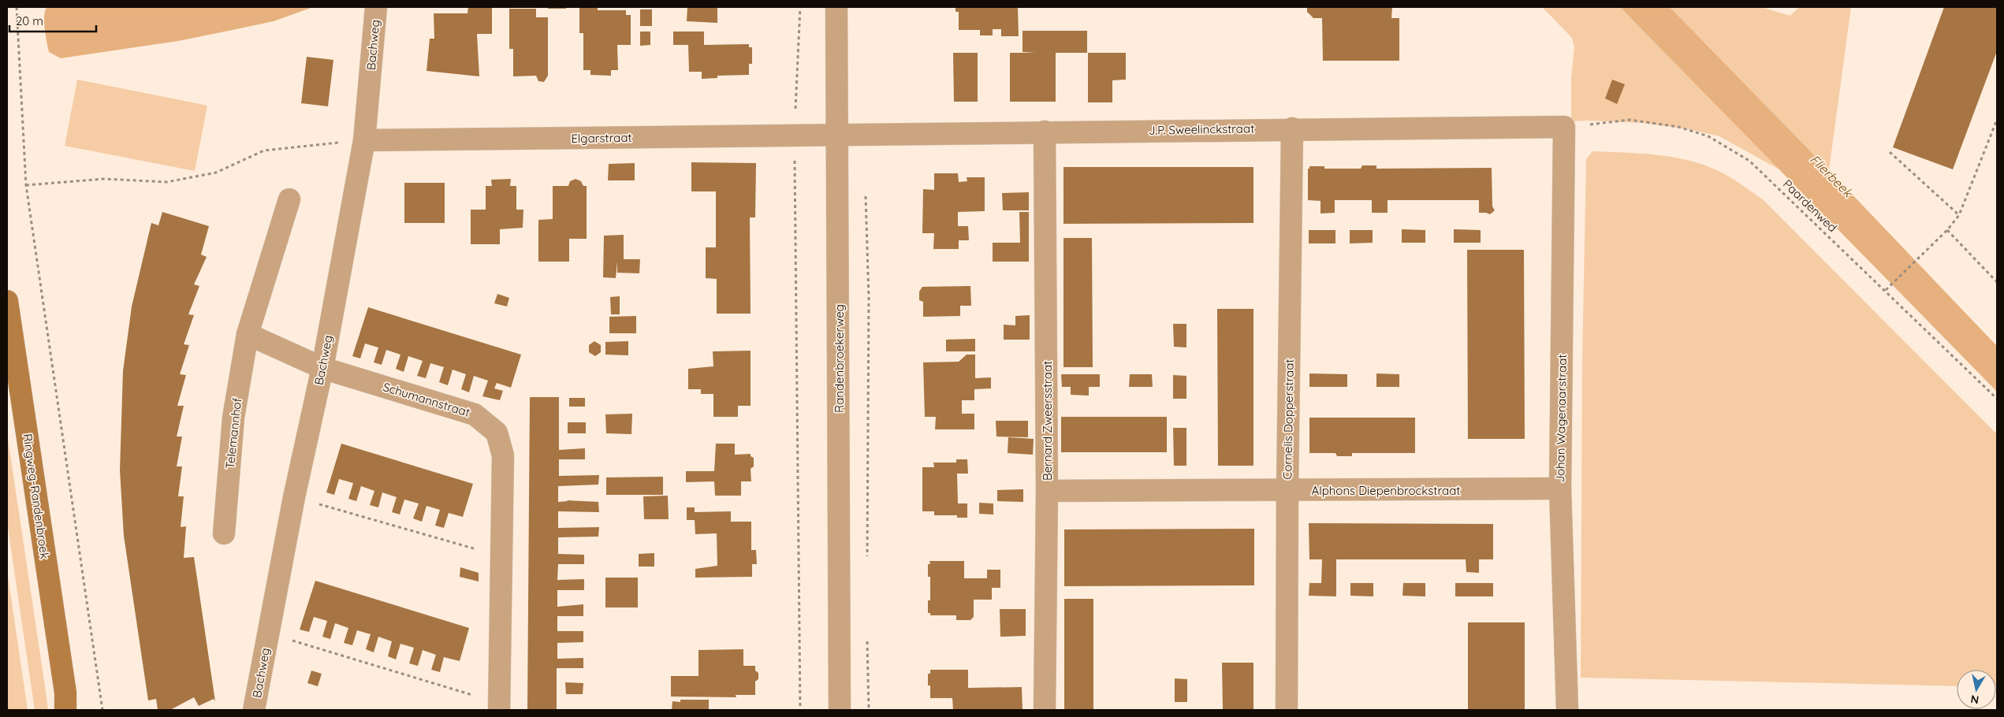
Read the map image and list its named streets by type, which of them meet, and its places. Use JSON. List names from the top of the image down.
{
  "streets": {
    "main road": ["Ringweg-Randenbroek"],
    "street": [
      "Bachweg",
      "J.P. Sweelinckstraat",
      "Elgarstraat",
      "Randenbroekerweg",
      "Schumannstraat",
      "Johan Wagenaarstraat",
      "Cornelis Dopperstraat",
      "Bernard Zweersstraat",
      "Telemannhof",
      "Alphons Diepenbrockstraat"
    ],
    "path": ["Paardenwed"]
  },
  "crossings": [
    ["Bachweg", "Elgarstraat"],
    ["Bachweg", "Schumannstraat"],
    ["J.P. Sweelinckstraat", "Elgarstraat"],
    ["J.P. Sweelinckstraat", "Paardenwed"],
    ["J.P. Sweelinckstraat", "Randenbroekerweg"],
    ["J.P. Sweelinckstraat", "Johan Wagenaarstraat"],
    ["J.P. Sweelinckstraat", "Cornelis Dopperstraat"],
    ["J.P. Sweelinckstraat", "Bernard Zweersstraat"],
    ["Elgarstraat", "Randenbroekerweg"],
    ["Paardenwed", "Johan Wagenaarstraat"],
    ["Johan Wagenaarstraat", "Alphons Diepenbrockstraat"],
    ["Cornelis Dopperstraat", "Alphons Diepenbrockstraat"],
    ["Bernard Zweersstraat", "Alphons Diepenbrockstraat"]
  ],
  "water": ["Flierbeek"],
  "scale_bar": "20 m",
  "north": "bottom"
}
